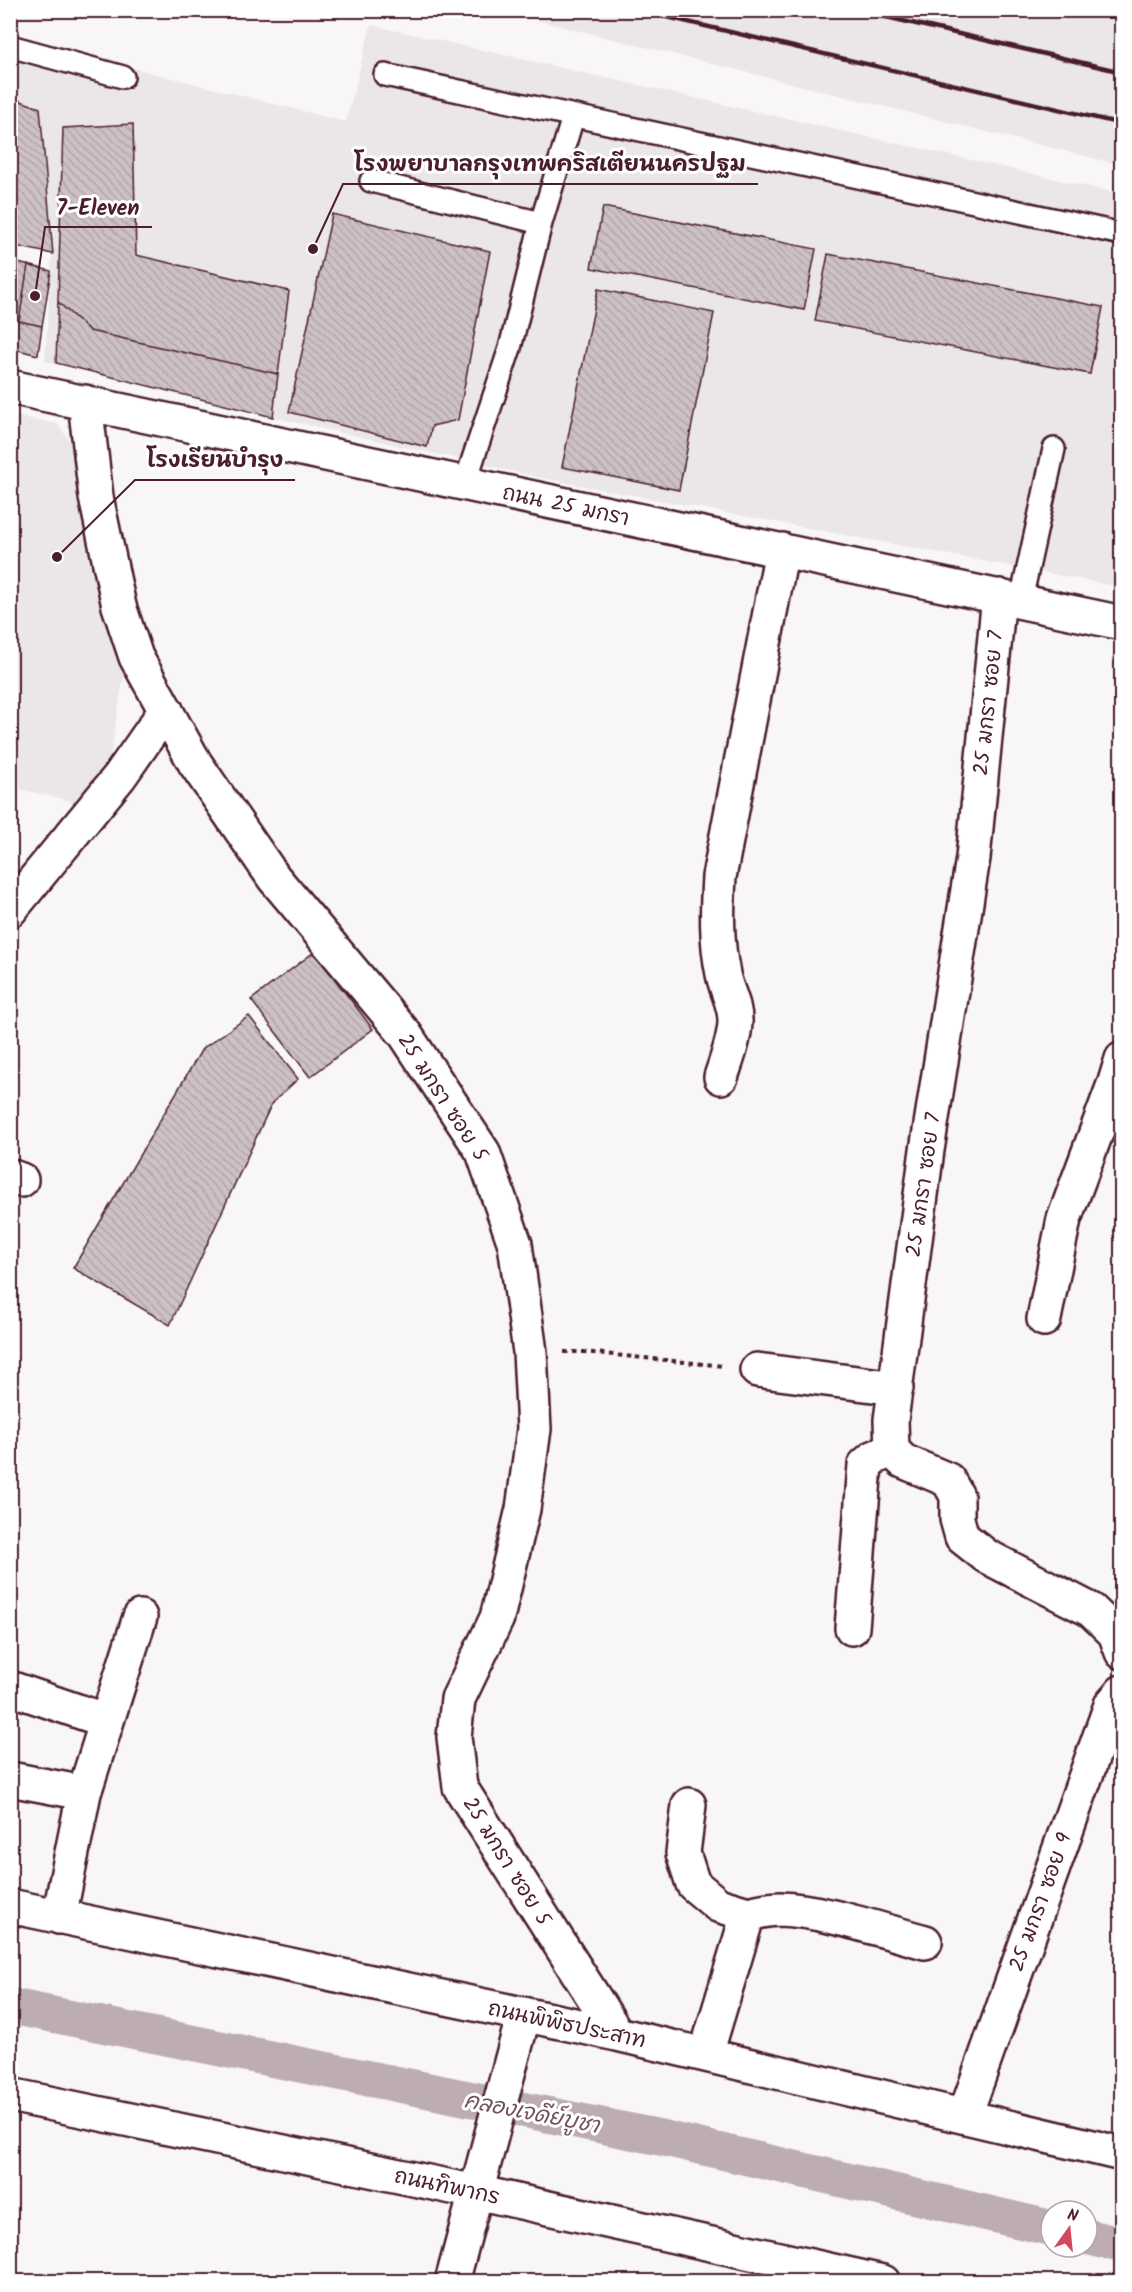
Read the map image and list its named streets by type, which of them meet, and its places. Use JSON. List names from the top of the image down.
{
  "streets": {
    "street": [
      "ถนน 25 มกรา",
      "25 มกรา ซอย 7",
      "25 มกรา ซอย 5",
      "25 มกรา ซอย 9",
      "ถนนพิพิธประสาท",
      "ถนนทิพากร"
    ]
  },
  "crossings": [
    ["ถนน 25 มกรา", "25 มกรา ซอย 7"],
    ["ถนน 25 มกรา", "25 มกรา ซอย 5"],
    ["25 มกรา ซอย 5", "ถนนพิพิธประสาท"],
    ["25 มกรา ซอย 9", "ถนนพิพิธประสาท"]
  ],
  "water": ["คลองเจดีย์บูชา"],
  "places": ["โรงพยาบาลกรุงเทพคริสเตียนนครปฐม", "7-Eleven", "โรงเรียนบำรุง"],
  "north": "top"
}
